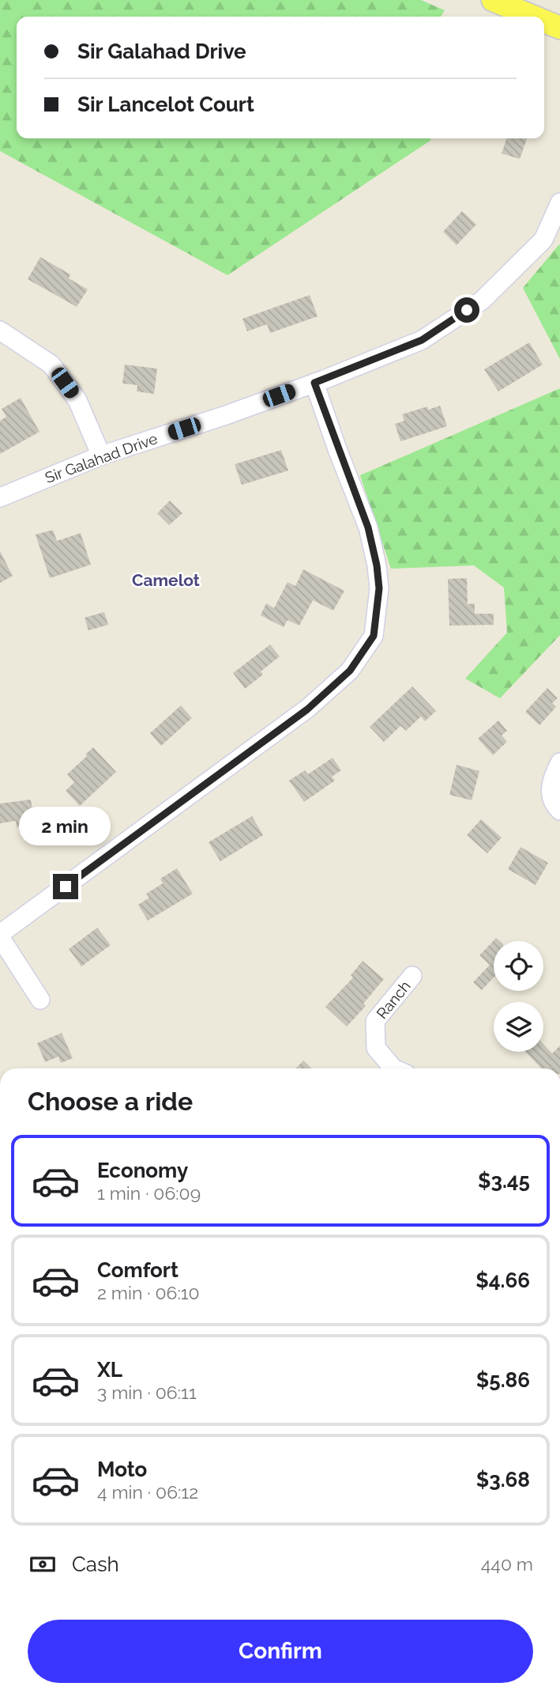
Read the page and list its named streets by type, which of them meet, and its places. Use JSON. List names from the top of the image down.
{
  "streets": {
    "street": ["Sir Galahad Drive", "Ranch"]
  },
  "districts": ["Camelot"],
  "page": {
    "banner": ["Sir Galahad Drive", "Sir Lancelot Court"],
    "bubble": "2 min",
    "heading": "Choose a ride",
    "list": [
      {
        "name": "Economy",
        "note": "1 min · 06:09",
        "value": "$3.45"
      },
      {
        "name": "Comfort",
        "note": "2 min · 06:10",
        "value": "$4.66"
      },
      {
        "name": "XL",
        "note": "3 min · 06:11",
        "value": "$5.86"
      },
      {
        "name": "Moto",
        "note": "4 min · 06:12",
        "value": "$3.68"
      }
    ],
    "pay": ["Cash", "440 m"],
    "buttons": "Confirm"
  }
}
